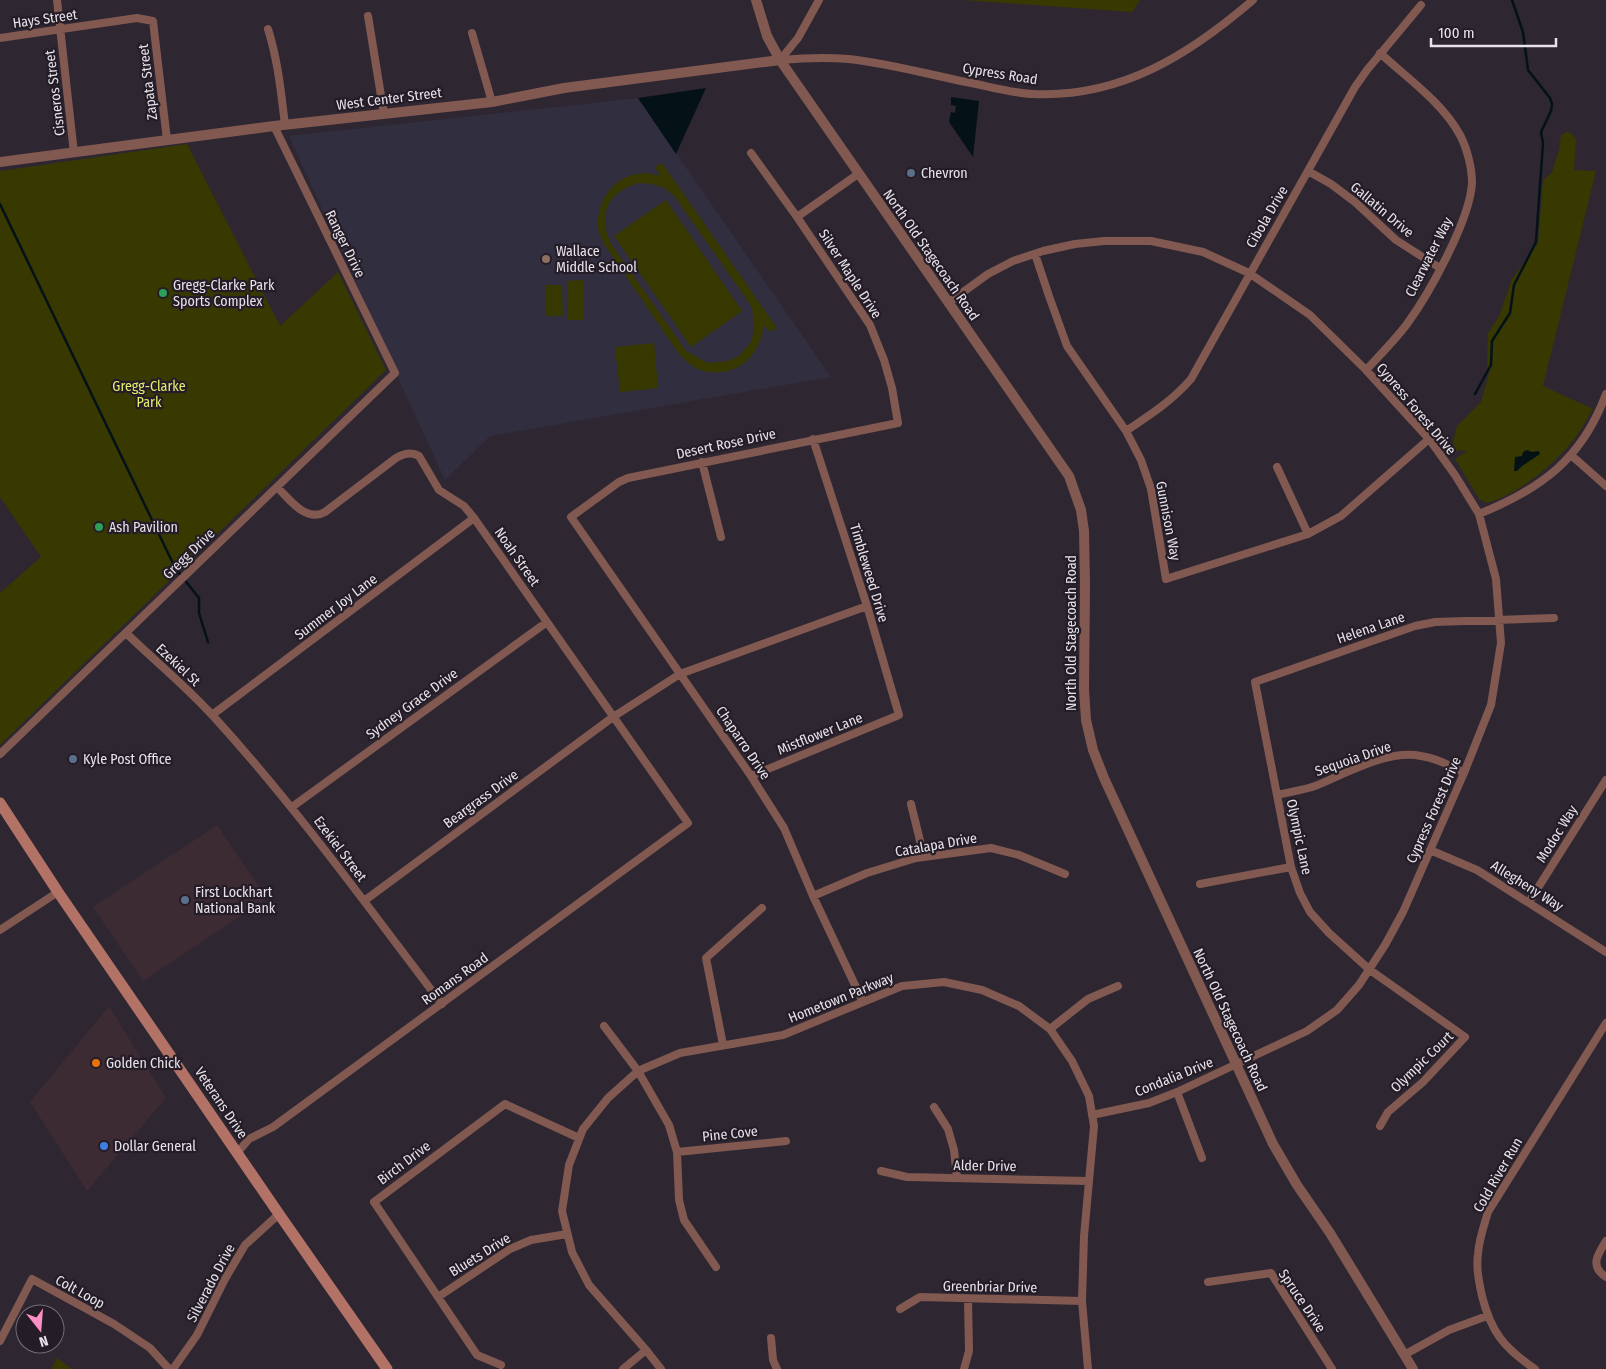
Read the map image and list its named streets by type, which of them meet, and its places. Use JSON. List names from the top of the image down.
{
  "streets": {
    "main road": ["Veterans Drive"],
    "street": [
      "Hays Street",
      "Cypress Road",
      "Zapata Street",
      "Cisneros Street",
      "West Center Street",
      "Gallatin Drive",
      "Cibola Drive",
      "Ranger Drive",
      "North Old Stagecoach Road",
      "Clearwater Way",
      "Silver Maple Drive",
      "Cypress Forest Drive",
      "Desert Rose Drive",
      "Gunnison Way",
      "Gregg Drive",
      "Noah Street",
      "Timbleweed Drive",
      "Summer Joy Lane",
      "Helena Lane",
      "Ezekiel St",
      "Sydney Grace Drive",
      "Mistflower Lane",
      "Chaparro Drive",
      "Sequoia Drive",
      "Beargrass Drive",
      "Modoc Way",
      "Olympic Lane",
      "Catalapa Drive",
      "Ezekiel Street",
      "Allegheny Way",
      "Romans Road",
      "Hometown Parkway",
      "Olympic Court",
      "Condalia Drive",
      "Pine Cove",
      "Birch Drive",
      "Alder Drive",
      "Cold River Run",
      "Bluets Drive",
      "Silverado Drive",
      "Greenbriar Drive",
      "Colt Loop",
      "Spruce Drive"
    ]
  },
  "crossings": [
    ["Hays Street", "Zapata Street"],
    ["Hays Street", "Cisneros Street"],
    ["Cypress Road", "West Center Street"],
    ["Cypress Road", "North Old Stagecoach Road"],
    ["Zapata Street", "West Center Street"],
    ["Cisneros Street", "West Center Street"],
    ["West Center Street", "Ranger Drive"],
    ["West Center Street", "North Old Stagecoach Road"],
    ["Gallatin Drive", "Cibola Drive"],
    ["Gallatin Drive", "Clearwater Way"],
    ["Cibola Drive", "Clearwater Way"],
    ["Cibola Drive", "Cypress Forest Drive"],
    ["Cibola Drive", "Gunnison Way"],
    ["Ranger Drive", "Gregg Drive"],
    ["North Old Stagecoach Road", "Cypress Forest Drive"],
    ["North Old Stagecoach Road", "Condalia Drive"],
    ["Clearwater Way", "Cypress Forest Drive"],
    ["Silver Maple Drive", "Desert Rose Drive"],
    ["Cypress Forest Drive", "Gunnison Way"],
    ["Cypress Forest Drive", "Helena Lane"],
    ["Cypress Forest Drive", "Sequoia Drive"],
    ["Cypress Forest Drive", "Olympic Lane"],
    ["Cypress Forest Drive", "Allegheny Way"],
    ["Cypress Forest Drive", "Olympic Court"],
    ["Cypress Forest Drive", "Condalia Drive"],
    ["Desert Rose Drive", "Timbleweed Drive"],
    ["Desert Rose Drive", "Chaparro Drive"],
    ["Gregg Drive", "Noah Street"],
    ["Gregg Drive", "Ezekiel St"],
    ["Noah Street", "Summer Joy Lane"],
    ["Noah Street", "Sydney Grace Drive"],
    ["Noah Street", "Beargrass Drive"],
    ["Noah Street", "Romans Road"],
    ["Timbleweed Drive", "Mistflower Lane"],
    ["Summer Joy Lane", "Ezekiel St"],
    ["Summer Joy Lane", "Ezekiel Street"],
    ["Helena Lane", "Olympic Lane"],
    ["Ezekiel St", "Ezekiel Street"],
    ["Sydney Grace Drive", "Ezekiel Street"],
    ["Mistflower Lane", "Chaparro Drive"],
    ["Chaparro Drive", "Beargrass Drive"],
    ["Chaparro Drive", "Catalapa Drive"],
    ["Chaparro Drive", "Hometown Parkway"],
    ["Sequoia Drive", "Olympic Lane"],
    ["Beargrass Drive", "Ezekiel Street"],
    ["Modoc Way", "Allegheny Way"],
    ["Olympic Lane", "Olympic Court"],
    ["Ezekiel Street", "Romans Road"],
    ["Romans Road", "Veterans Drive"],
    ["Hometown Parkway", "Condalia Drive"],
    ["Hometown Parkway", "Birch Drive"],
    ["Hometown Parkway", "Alder Drive"],
    ["Hometown Parkway", "Bluets Drive"],
    ["Hometown Parkway", "Greenbriar Drive"],
    ["Veterans Drive", "Silverado Drive"],
    ["Birch Drive", "Bluets Drive"],
    ["Silverado Drive", "Colt Loop"]
  ],
  "parks": ["Gregg-Clarke Park"],
  "places": [
    "Chevron",
    "Wallace Middle School",
    "Gregg-Clarke Park Sports Complex",
    "Ash Pavilion",
    "Kyle Post Office",
    "First Lockhart National Bank",
    "Golden Chick",
    "Dollar General"
  ],
  "scale_bar": "100 m",
  "north": "bottom"
}
